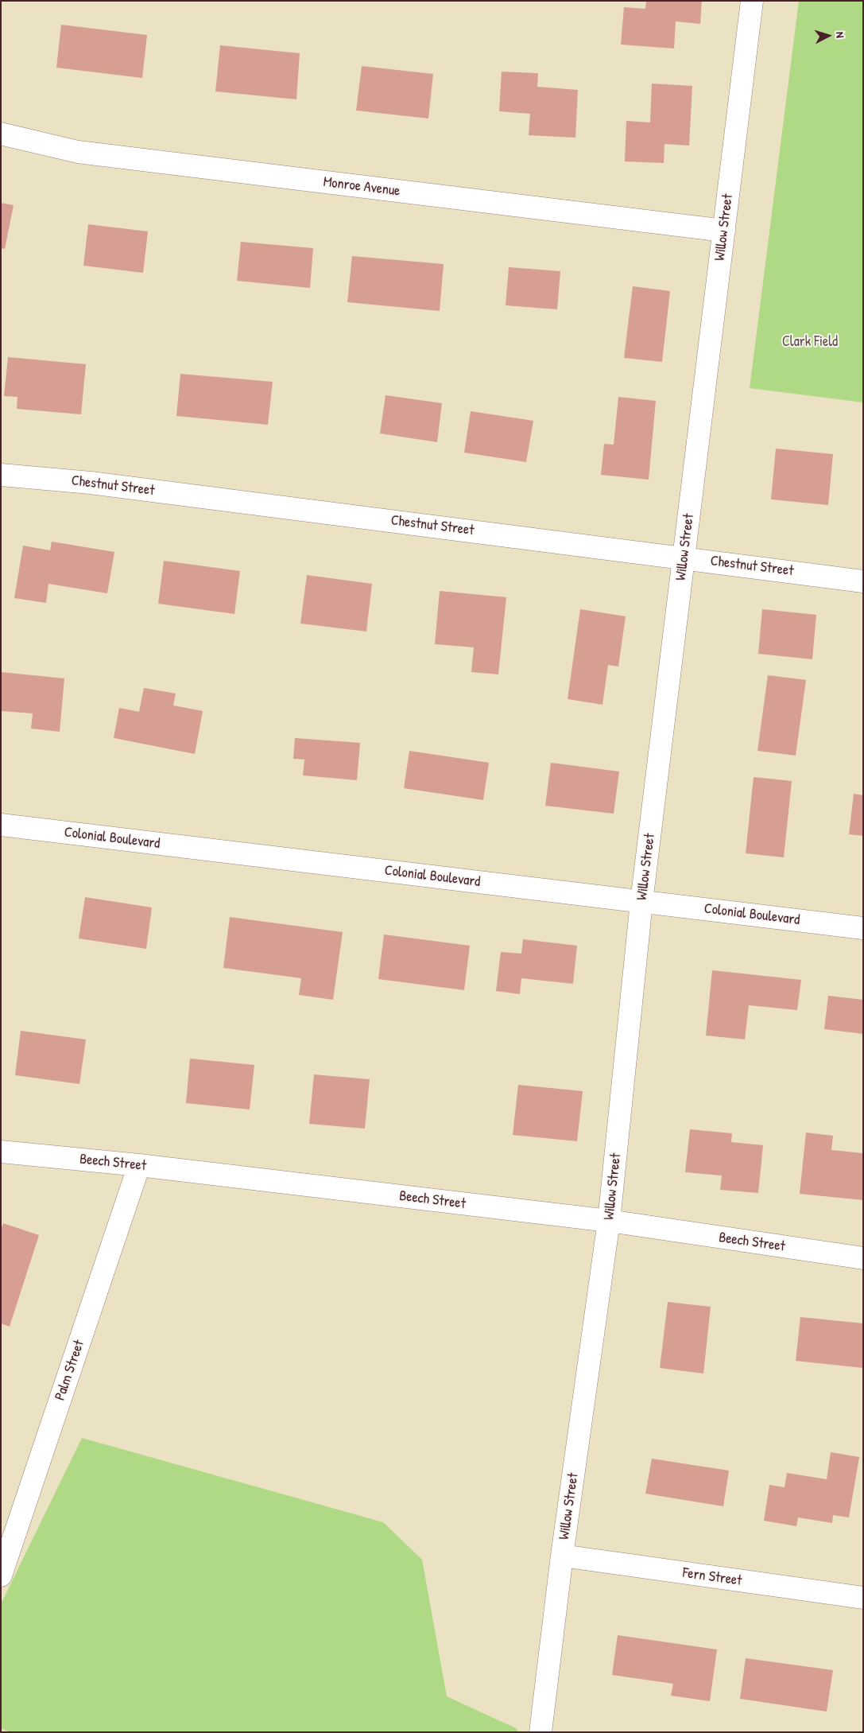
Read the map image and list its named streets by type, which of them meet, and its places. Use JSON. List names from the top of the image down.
{
  "streets": {
    "street": [
      "Monroe Avenue",
      "Willow Street",
      "Chestnut Street",
      "Colonial Boulevard",
      "Beech Street",
      "Palm Street",
      "Fern Street"
    ]
  },
  "crossings": [
    ["Monroe Avenue", "Willow Street"],
    ["Willow Street", "Chestnut Street"],
    ["Willow Street", "Colonial Boulevard"],
    ["Willow Street", "Beech Street"],
    ["Willow Street", "Fern Street"],
    ["Beech Street", "Palm Street"]
  ],
  "parks": ["Clark Field"],
  "north": "right"
}
